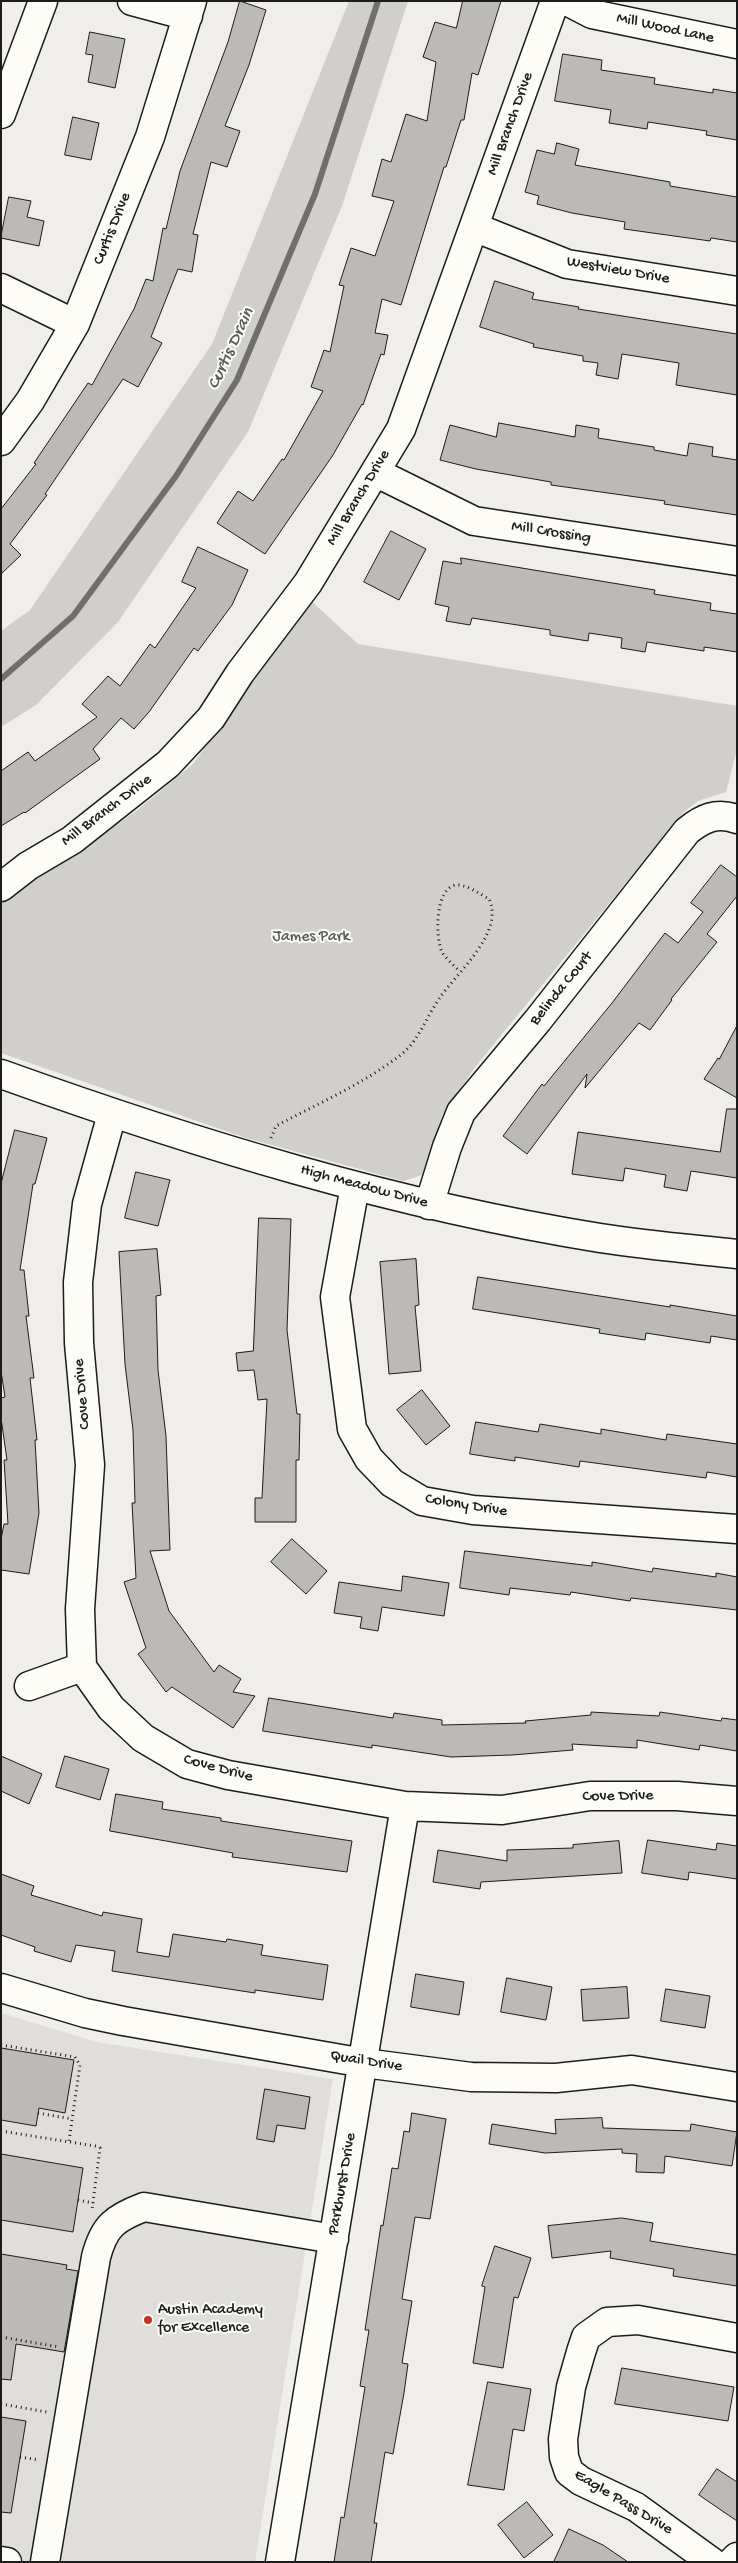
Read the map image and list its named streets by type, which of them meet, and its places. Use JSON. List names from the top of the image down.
{
  "streets": {
    "street": [
      "Mill Wood Lane",
      "Mill Branch Drive",
      "Curtis Drive",
      "Westview Drive",
      "Mill Crossing",
      "Belinda Court",
      "High Meadow Drive",
      "Cove Drive",
      "Colony Drive",
      "Quail Drive",
      "Parkhurst Drive",
      "Eagle Pass Drive"
    ]
  },
  "crossings": [
    ["Mill Branch Drive", "Westview Drive"],
    ["Mill Branch Drive", "Mill Crossing"],
    ["Belinda Court", "High Meadow Drive"],
    ["High Meadow Drive", "Cove Drive"],
    ["High Meadow Drive", "Colony Drive"],
    ["Cove Drive", "Parkhurst Drive"],
    ["Quail Drive", "Parkhurst Drive"]
  ],
  "water": ["Curtis Drain"],
  "parks": ["James Park"],
  "places": ["Austin Academy for Excellence"]
}
